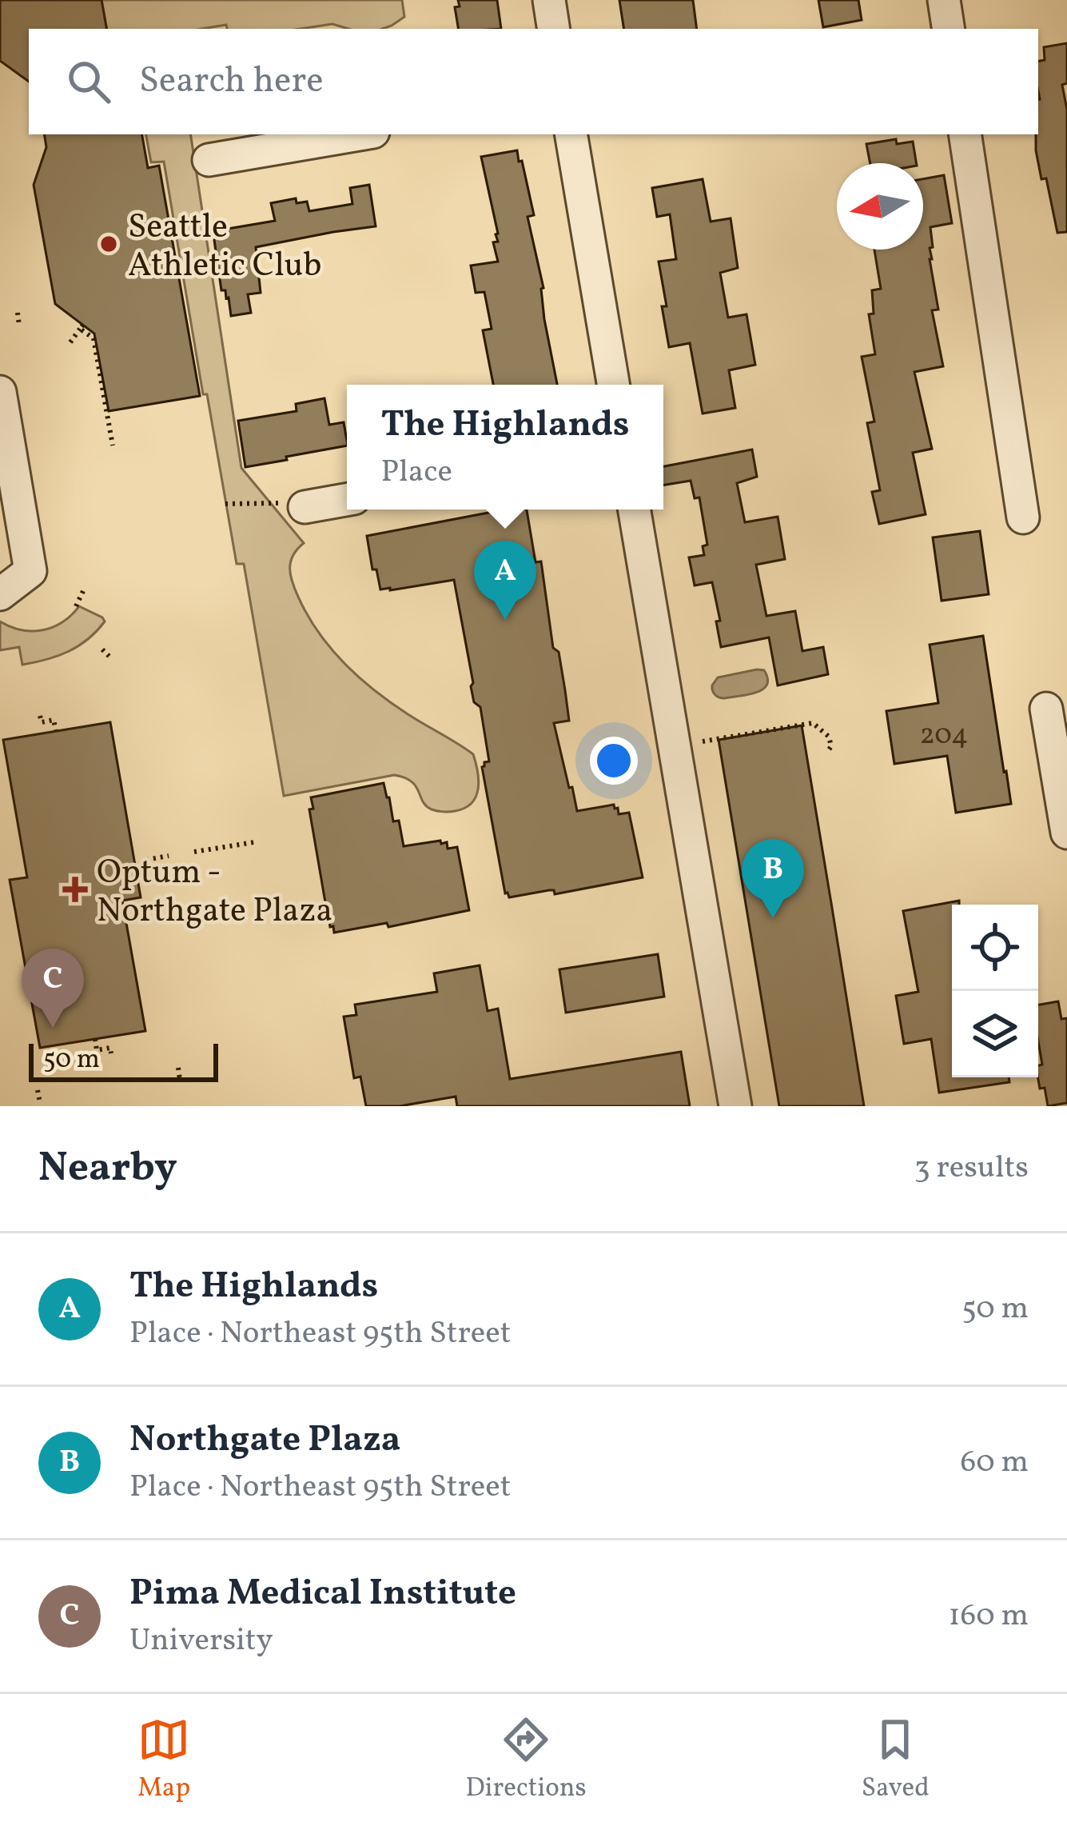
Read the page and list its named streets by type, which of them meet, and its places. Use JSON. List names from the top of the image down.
{
  "places": {
    "other": ["Seattle Athletic Club"],
    "health": ["Optum - Northgate Plaza"]
  },
  "house_numbers": ["204"],
  "scale_bar": "50 m",
  "north": "left",
  "page": {
    "search": "Search here",
    "popup": ["The Highlands", "Place"],
    "pins": ["A", "B", "C"],
    "scale": "50 m",
    "heading": ["Nearby", "3 results"],
    "list": [
      {
        "mark": "A",
        "name": "The Highlands",
        "note": "Place · Northeast 95th Street",
        "value": "50 m"
      },
      {
        "mark": "B",
        "name": "Northgate Plaza",
        "note": "Place · Northeast 95th Street",
        "value": "60 m"
      },
      {
        "mark": "C",
        "name": "Pima Medical Institute",
        "note": "University",
        "value": "160 m"
      }
    ],
    "nav": ["Map", "Directions", "Saved"]
  }
}
